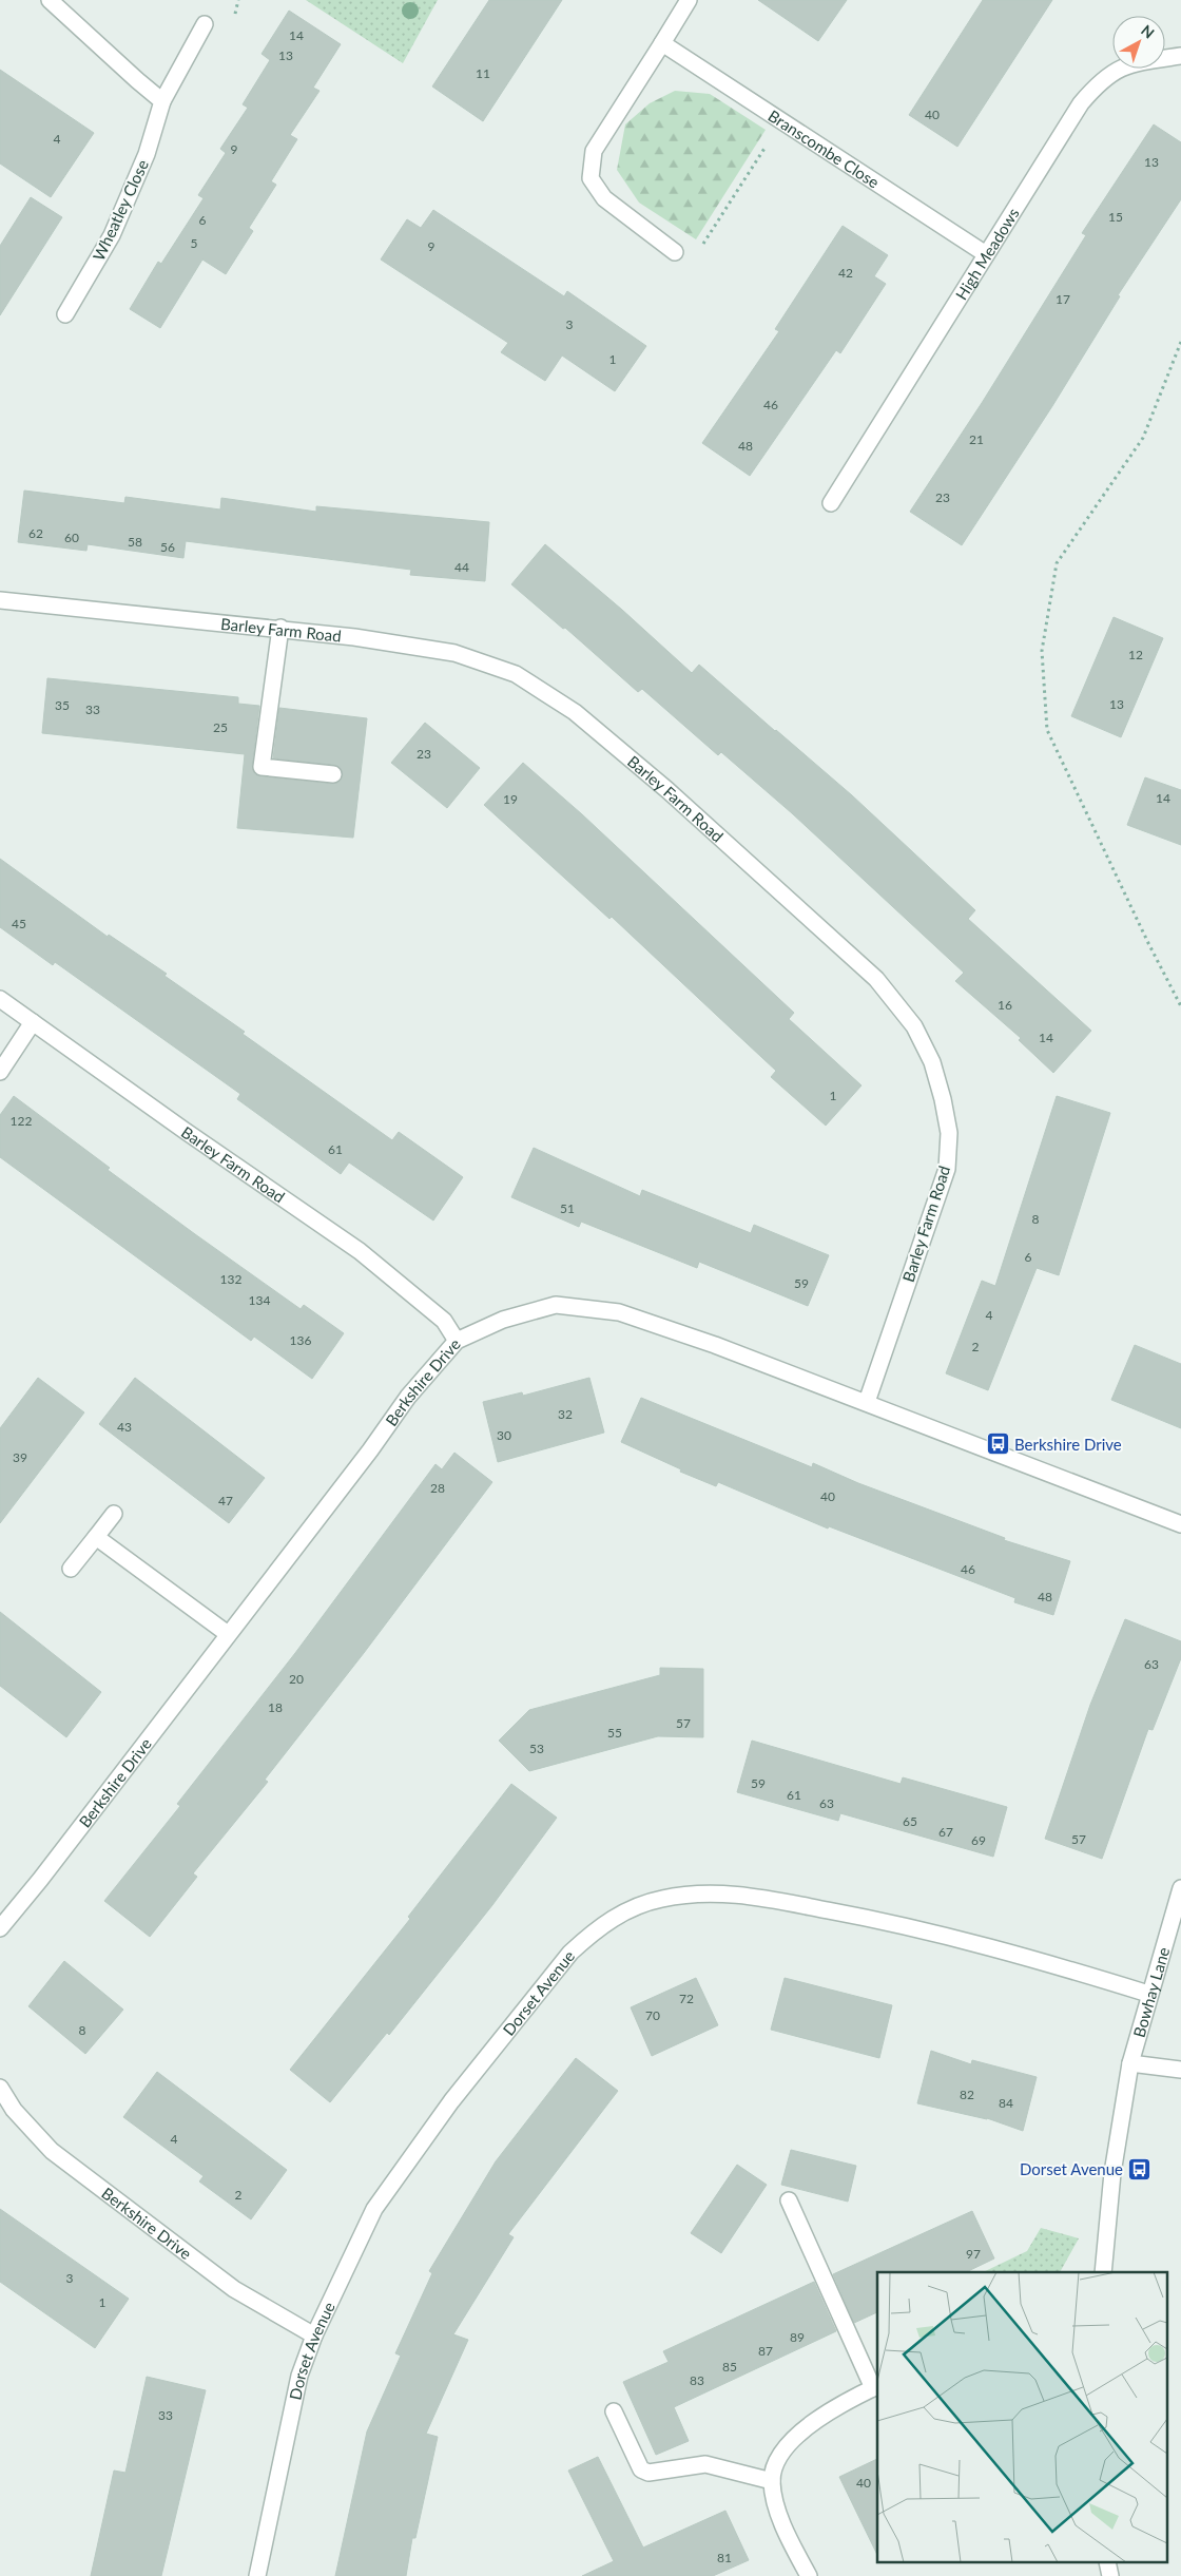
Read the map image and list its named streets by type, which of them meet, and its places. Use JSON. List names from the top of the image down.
{
  "streets": {
    "street": [
      "Branscombe Close",
      "Wheatley Close",
      "High Meadows",
      "Barley Farm Road",
      "Berkshire Drive",
      "Bowhay Lane",
      "Dorset Avenue"
    ]
  },
  "crossings": [
    ["Branscombe Close", "High Meadows"],
    ["Barley Farm Road", "Berkshire Drive"],
    ["Berkshire Drive", "Dorset Avenue"],
    ["Bowhay Lane", "Dorset Avenue"]
  ],
  "places": {
    "bus stop": ["Berkshire Drive", "Dorset Avenue"]
  },
  "house_numbers": [
    "14",
    "13",
    "11",
    "40",
    "4",
    "9",
    "13",
    "15",
    "6",
    "5",
    "9",
    "42",
    "17",
    "3",
    "1",
    "46",
    "21",
    "48",
    "23",
    "62",
    "60",
    "58",
    "56",
    "44",
    "12",
    "13",
    "35",
    "33",
    "25",
    "23",
    "14",
    "19",
    "45",
    "16",
    "14",
    "1",
    "122",
    "61",
    "51",
    "8",
    "6",
    "132",
    "59",
    "134",
    "4",
    "136",
    "2",
    "32",
    "43",
    "30",
    "39",
    "28",
    "40",
    "47",
    "46",
    "48",
    "63",
    "20",
    "18",
    "57",
    "55",
    "53",
    "59",
    "61",
    "63",
    "65",
    "67",
    "57",
    "69",
    "72",
    "70",
    "8",
    "82",
    "84",
    "4",
    "2",
    "97",
    "3",
    "1",
    "89",
    "87",
    "85",
    "83",
    "33",
    "40",
    "81"
  ],
  "north": "top right"
}
